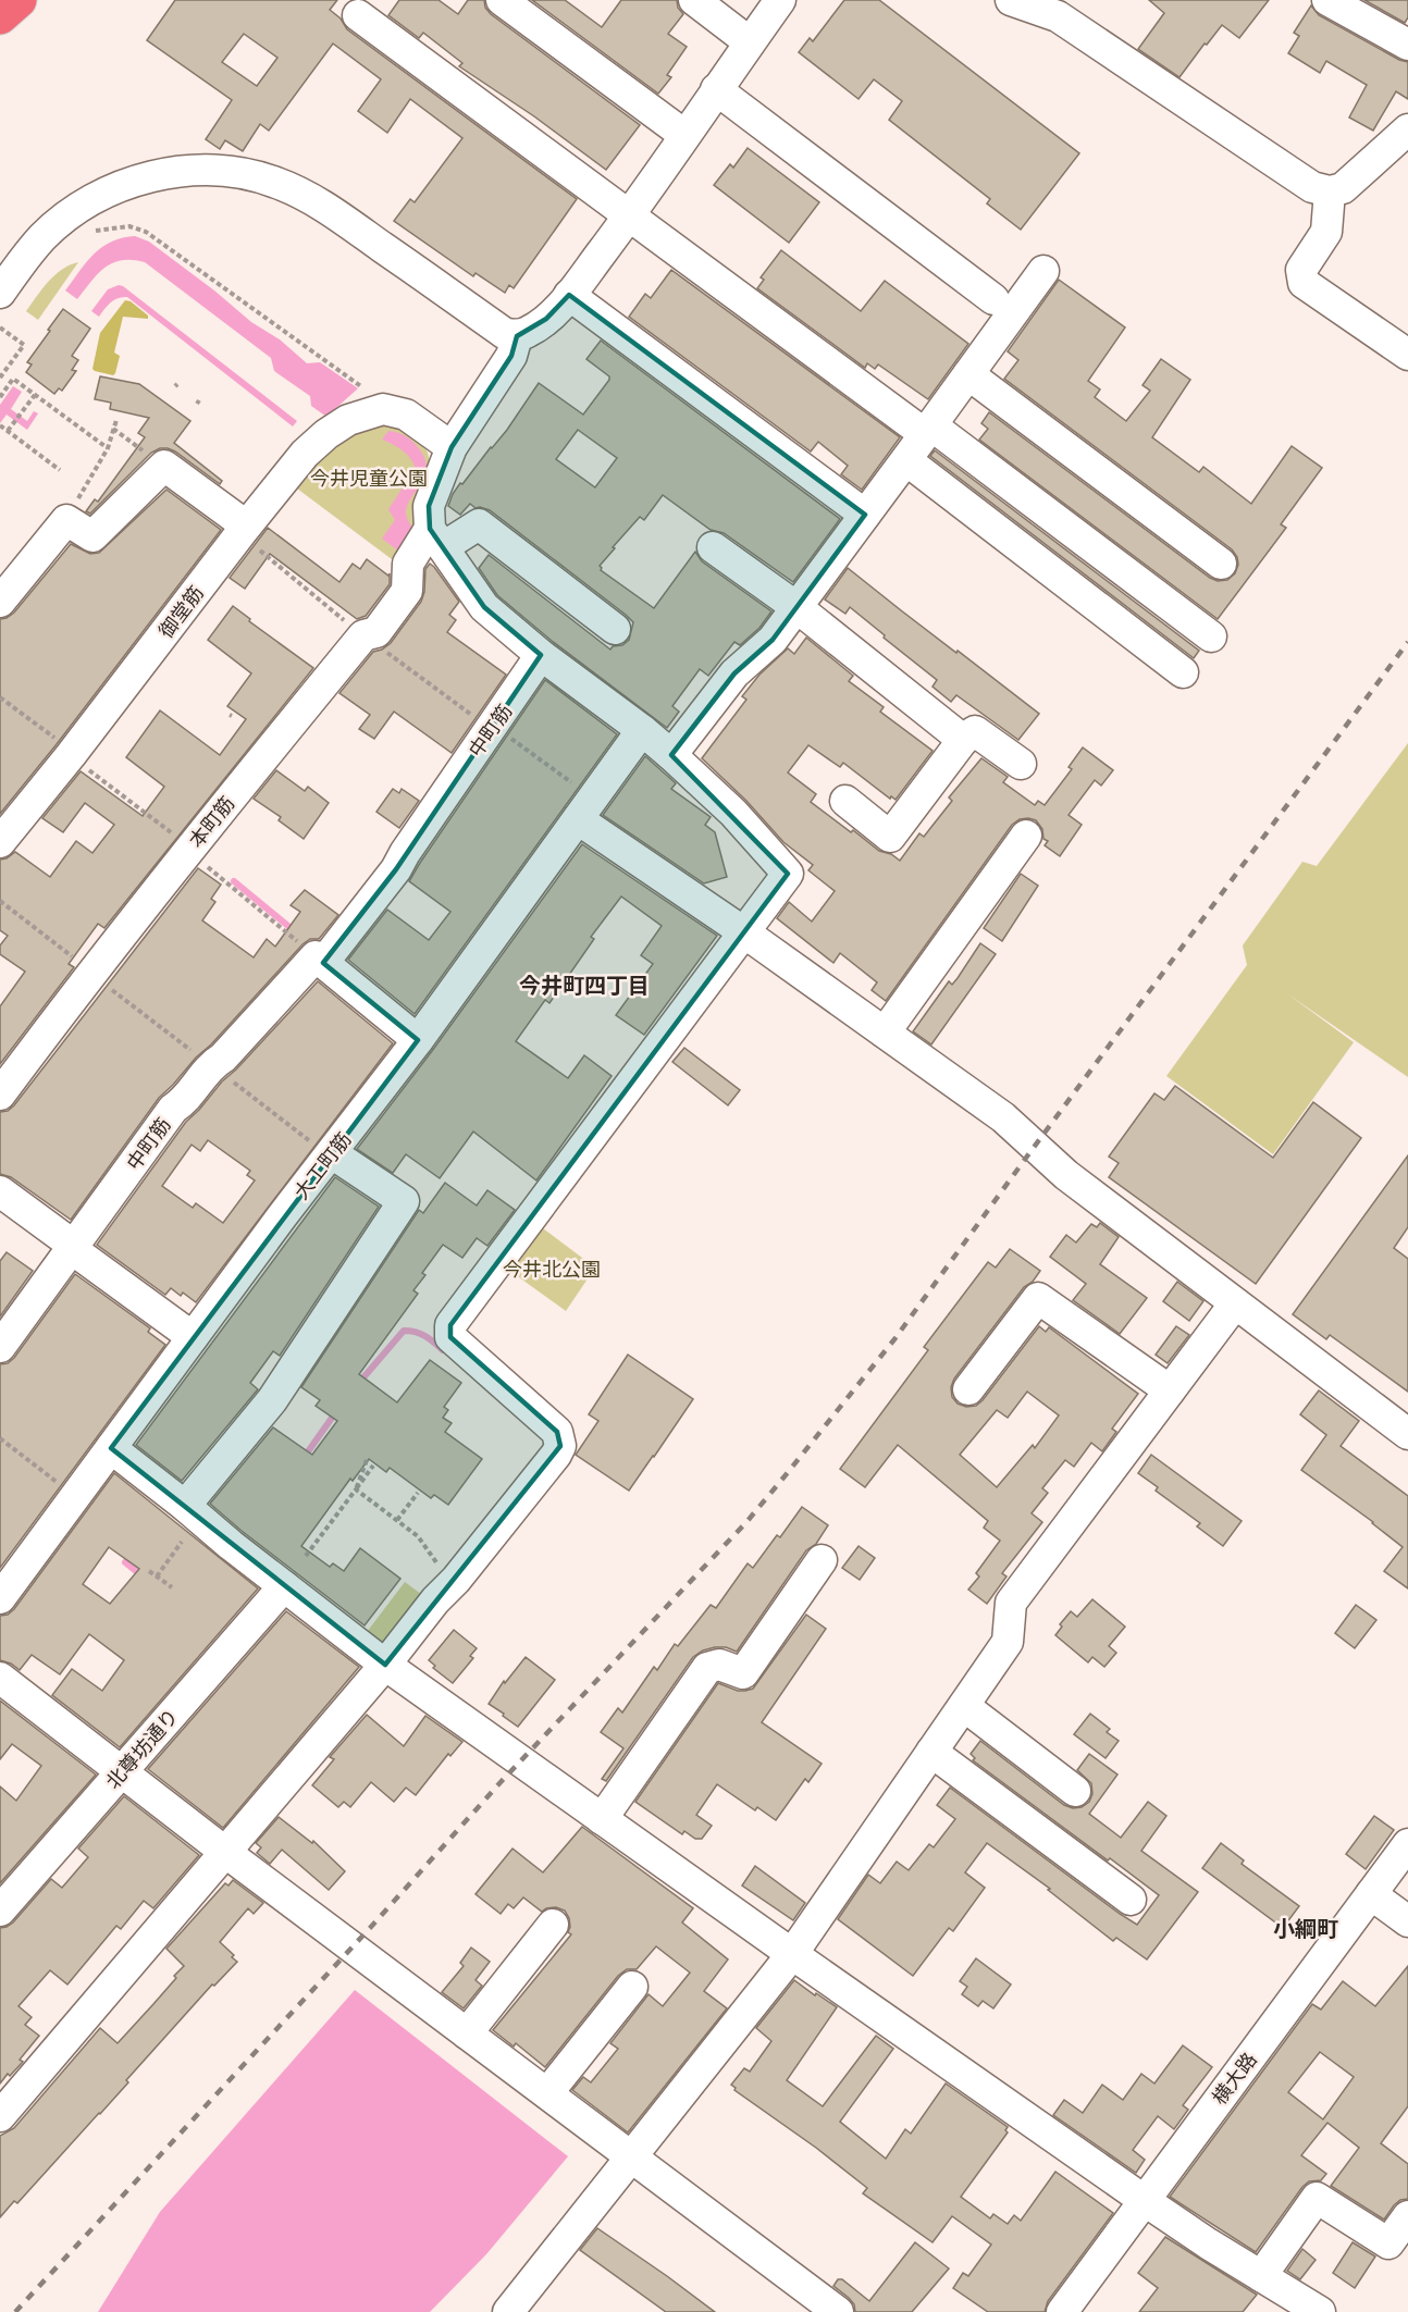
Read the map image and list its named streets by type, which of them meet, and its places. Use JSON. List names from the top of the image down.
{
  "streets": {
    "street": [
      "御堂筋",
      "中町筋",
      "本町筋",
      "大工町筋",
      "北尊坊通り",
      "横大路"
    ]
  },
  "districts": ["今井町四丁目", "小綱町"],
  "parks": ["今井児童公園", "今井北公園"]
}
